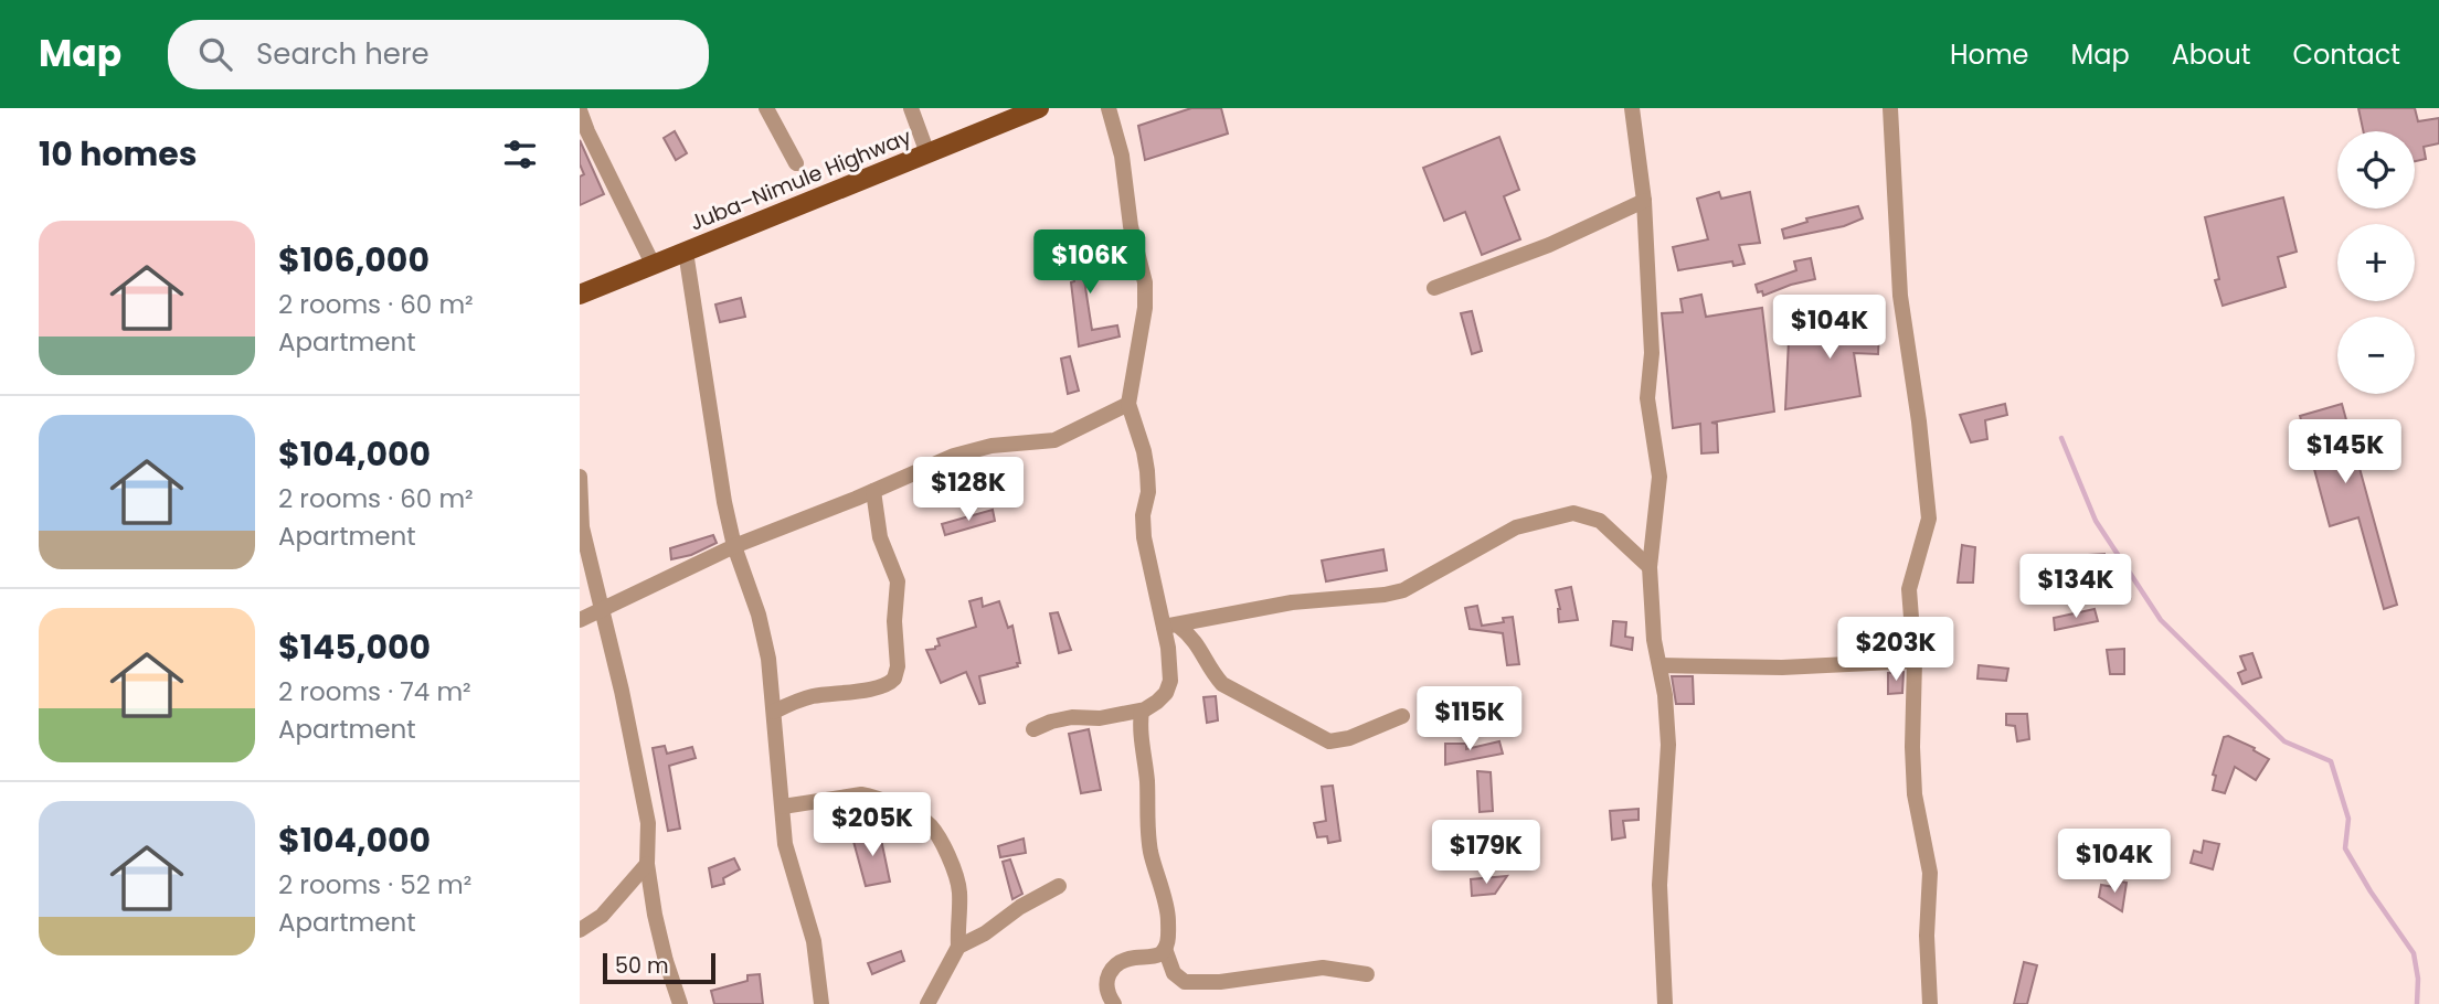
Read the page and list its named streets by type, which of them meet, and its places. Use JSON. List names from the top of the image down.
{
  "streets": {
    "main road": ["Juba–Nimule Highway"]
  },
  "scale_bar": "50 m",
  "page": {
    "header": "Map",
    "search": "Search here",
    "nav": [
      "Home",
      "Map",
      "About",
      "Contact"
    ],
    "heading": "10 homes",
    "map_buttons": ["+", "−"],
    "list": [
      {
        "name": "$106,000",
        "note": "2 rooms · 60 m² · Apartment"
      },
      {
        "name": "$104,000",
        "note": "2 rooms · 60 m² · Apartment"
      },
      {
        "name": "$145,000",
        "note": "2 rooms · 74 m² · Apartment"
      },
      {
        "name": "$104,000",
        "note": "2 rooms · 52 m² · Apartment"
      }
    ],
    "price": [
      "$106K",
      "$104K",
      "$145K",
      "$128K",
      "$134K",
      "$203K",
      "$115K",
      "$205K",
      "$179K",
      "$104K"
    ],
    "scale": "50 m"
  }
}
